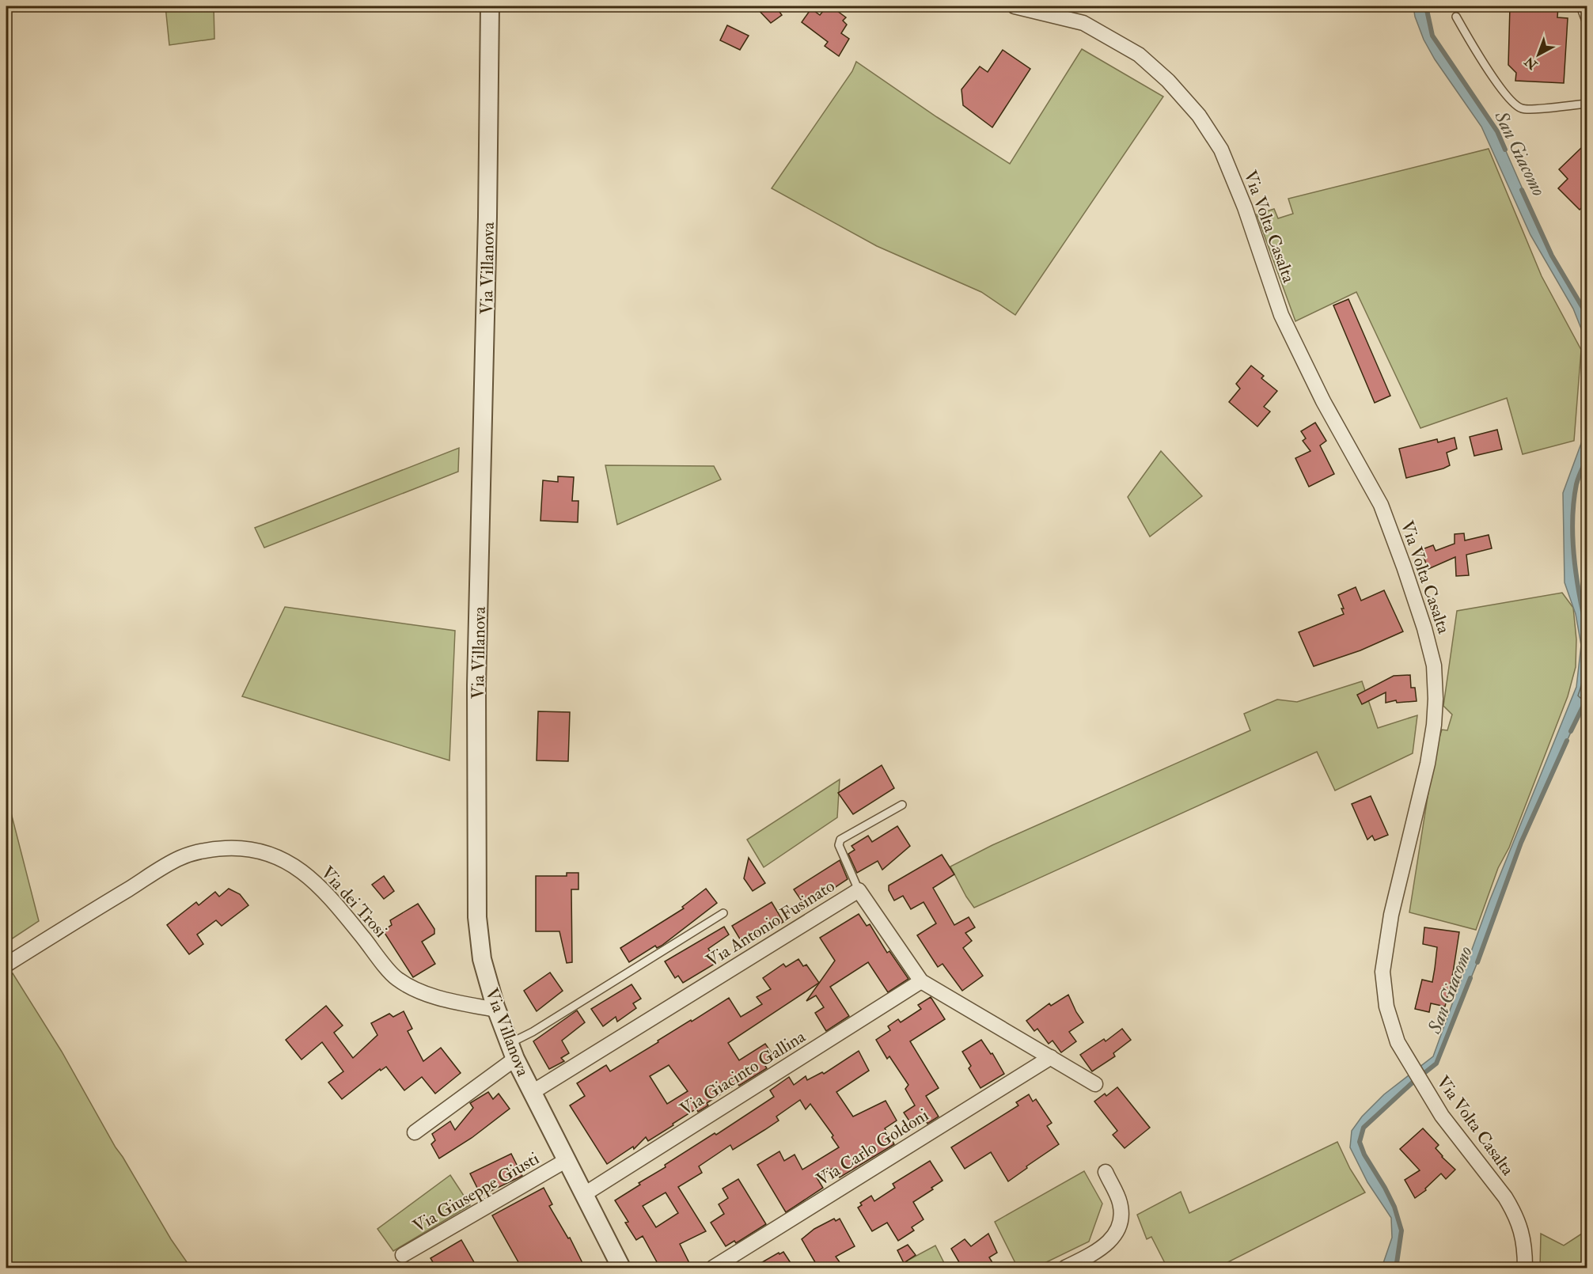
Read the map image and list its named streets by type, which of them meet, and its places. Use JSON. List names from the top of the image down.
{
  "streets": {
    "street": [
      "Via Volta Casalta",
      "Via Villanova",
      "Via dei Trosi",
      "Via Antonio Fusinato",
      "Via Giacinto Gallina",
      "Via Carlo Goldoni",
      "Via Giuseppe Giusti"
    ]
  },
  "crossings": [
    ["Via Villanova", "Via dei Trosi"],
    ["Via Villanova", "Via Antonio Fusinato"],
    ["Via Villanova", "Via Giacinto Gallina"],
    ["Via Villanova", "Via Giuseppe Giusti"],
    ["Via Antonio Fusinato", "Via Giacinto Gallina"],
    ["Via Antonio Fusinato", "Via Carlo Goldoni"]
  ],
  "water": ["San Giacomo"],
  "north": "bottom left"
}
